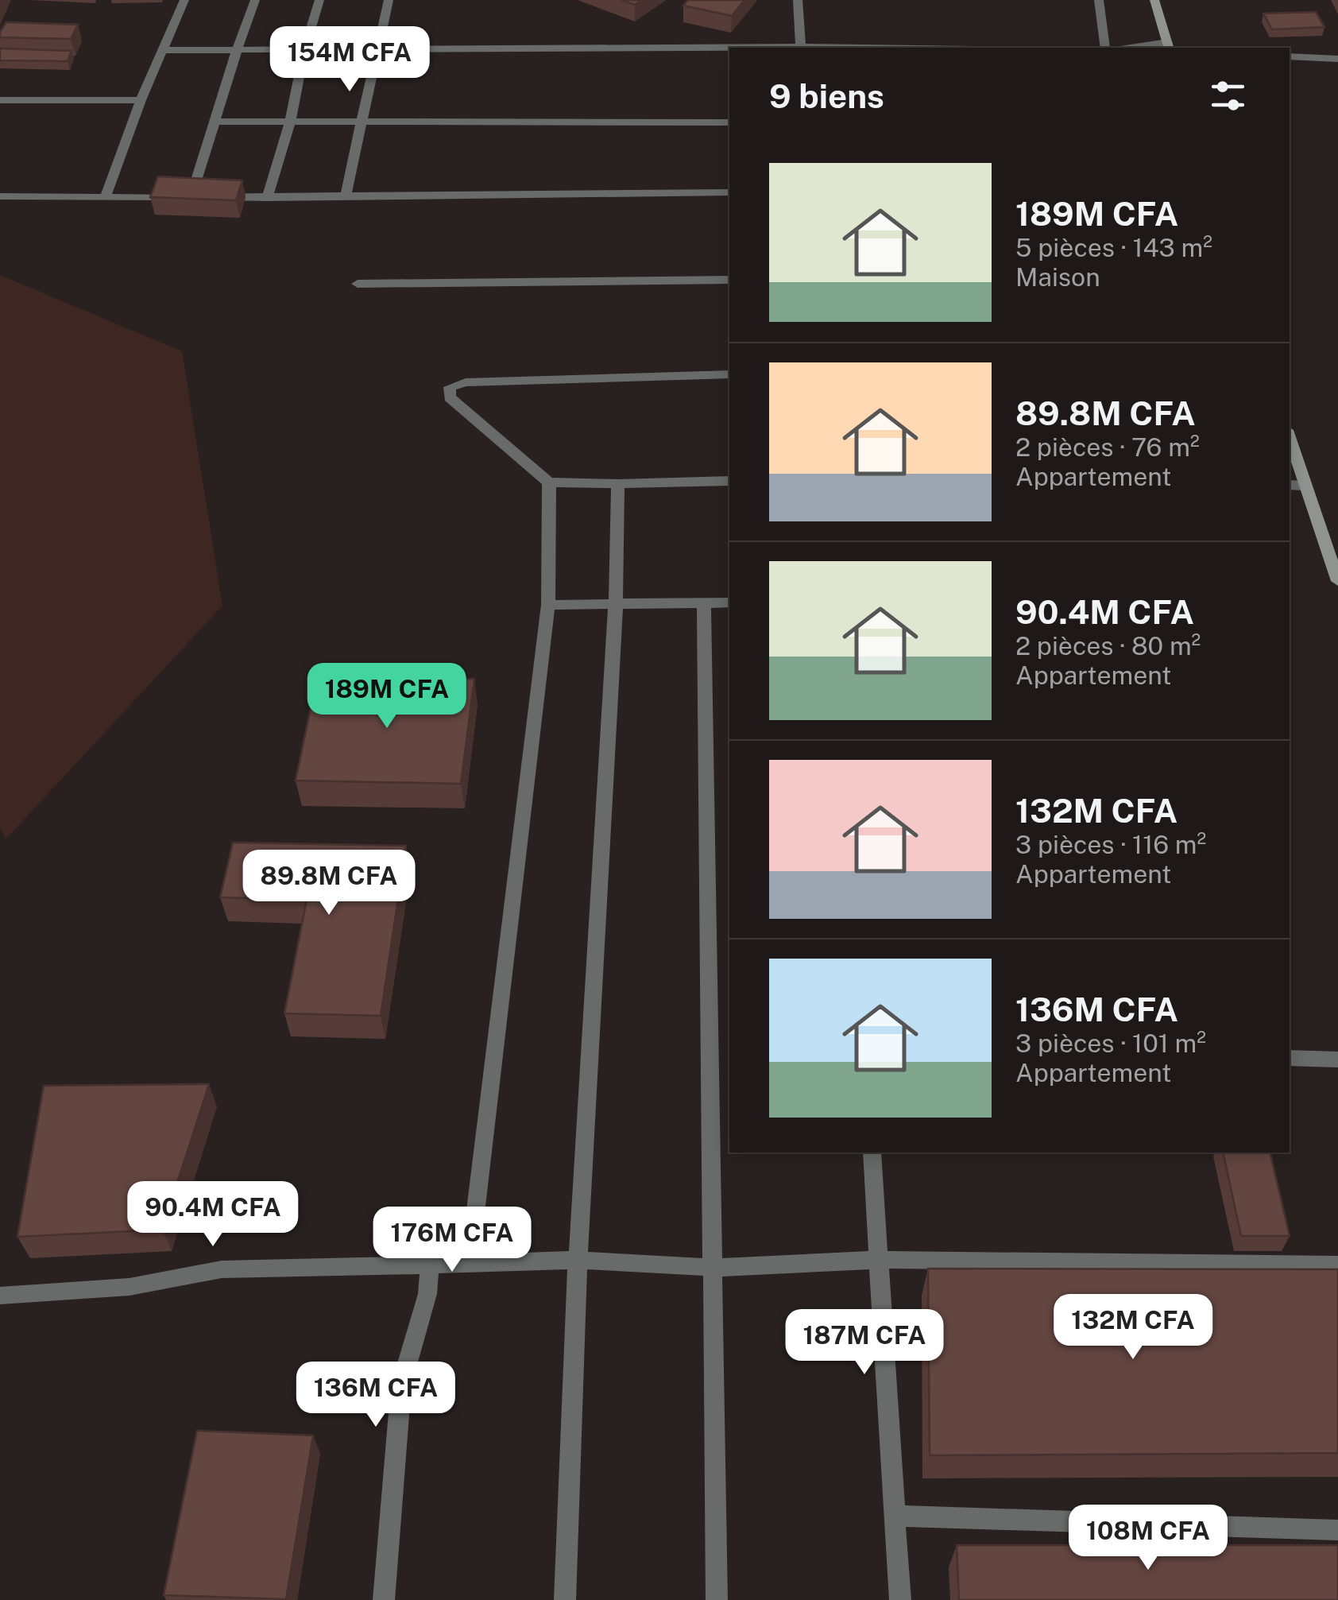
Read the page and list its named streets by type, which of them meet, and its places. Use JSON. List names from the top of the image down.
{
  "page": {
    "price": [
      "154M CFA",
      "189M CFA",
      "89.8M CFA",
      "90.4M CFA",
      "176M CFA",
      "132M CFA",
      "187M CFA",
      "136M CFA",
      "108M CFA"
    ],
    "heading": "9 biens",
    "list": [
      {
        "name": "189M CFA",
        "note": "5 pièces · 143 m² · Maison"
      },
      {
        "name": "89.8M CFA",
        "note": "2 pièces · 76 m² · Appartement"
      },
      {
        "name": "90.4M CFA",
        "note": "2 pièces · 80 m² · Appartement"
      },
      {
        "name": "132M CFA",
        "note": "3 pièces · 116 m² · Appartement"
      },
      {
        "name": "136M CFA",
        "note": "3 pièces · 101 m² · Appartement"
      }
    ]
  }
}
